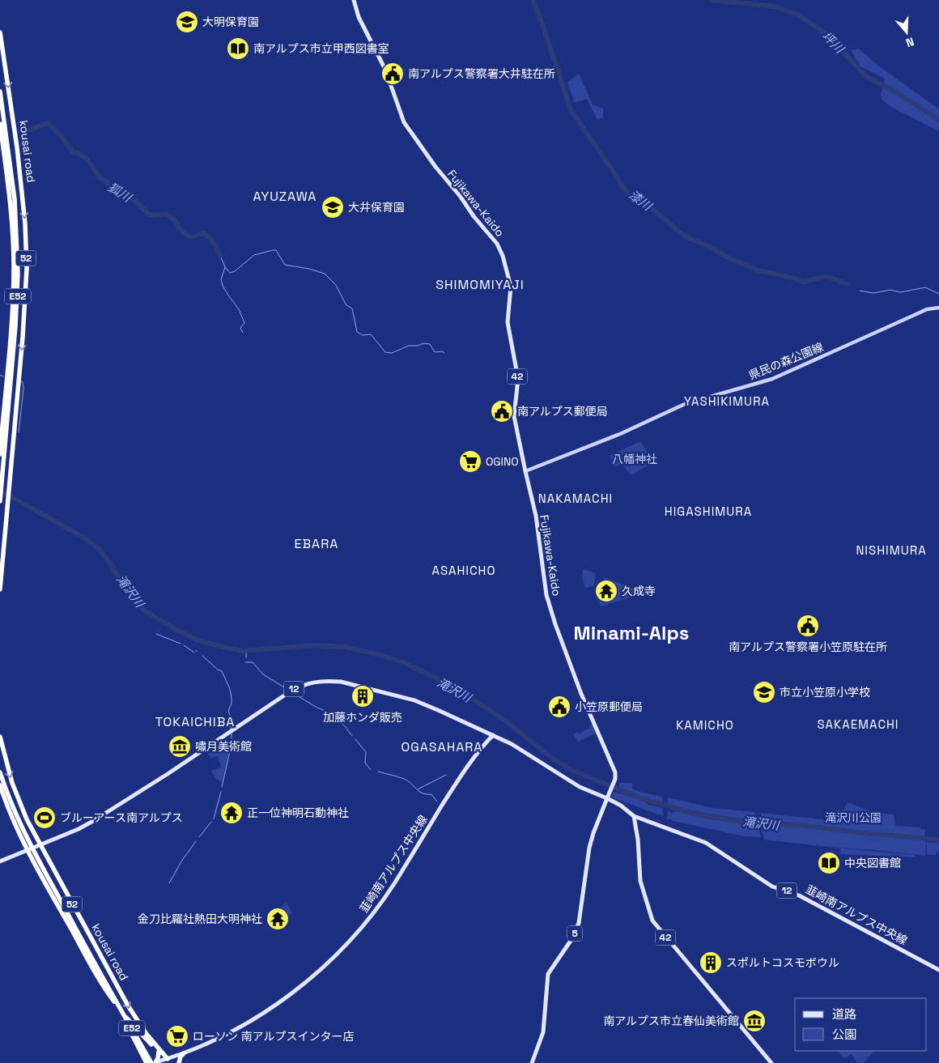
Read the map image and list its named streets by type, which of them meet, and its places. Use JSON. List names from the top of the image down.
{
  "streets": {
    "highway": ["kousai road", "52", "E52"],
    "main road": [
      "Fujikawa-Kaido",
      "県民の森公園線",
      "42",
      "12",
      "韮崎南アルプス中央線",
      "5"
    ]
  },
  "crossings": [
    ["kousai road", "12"],
    ["kousai road", "韮崎南アルプス中央線"],
    ["Fujikawa-Kaido", "県民の森公園線"],
    ["Fujikawa-Kaido", "12"],
    ["Fujikawa-Kaido", "5"],
    ["E52", "韮崎南アルプス中央線"],
    ["42", "韮崎南アルプス中央線"],
    ["12", "韮崎南アルプス中央線"],
    ["12", "5"]
  ],
  "districts": [
    "AYUZAWA",
    "SHIMOMIYAJI",
    "YASHIKIMURA",
    "NAKAMACHI",
    "HIGASHIMURA",
    "EBARA",
    "NISHIMURA",
    "ASAHICHO",
    "Minami-Alps",
    "TOKAICHIBA",
    "SAKAEMACHI",
    "KAMICHO",
    "OGASAHARA"
  ],
  "water": [
    "坪川",
    "狐川",
    "漆川",
    "滝沢川"
  ],
  "parks": ["八幡神社", "滝沢川公園"],
  "places": {
    "school or university": ["大明保育園", "大井保育園", "市立小笠原小学校"],
    "library": ["南アルプス市立甲西図書室", "中央図書館"],
    "public building": [
      "南アルプス警察署大井駐在所",
      "南アルプス郵便局",
      "南アルプス警察署小笠原駐在所",
      "小笠原郵便局"
    ],
    "supermarket": ["OGINO", "ローソン 南アルプスインター店"],
    "temple": ["久成寺", "正一位神明石動神社", "金刀比羅社熱田大明神社"],
    "building": ["加藤ホンダ販売", "スポルトコスモボウル"],
    "museum": ["嘯月美術館", "南アルプス市立春仙美術館"],
    "sports": ["ブルーアース南アルプス"]
  },
  "legend": ["道路", "公園"],
  "north": "bottom"
}
